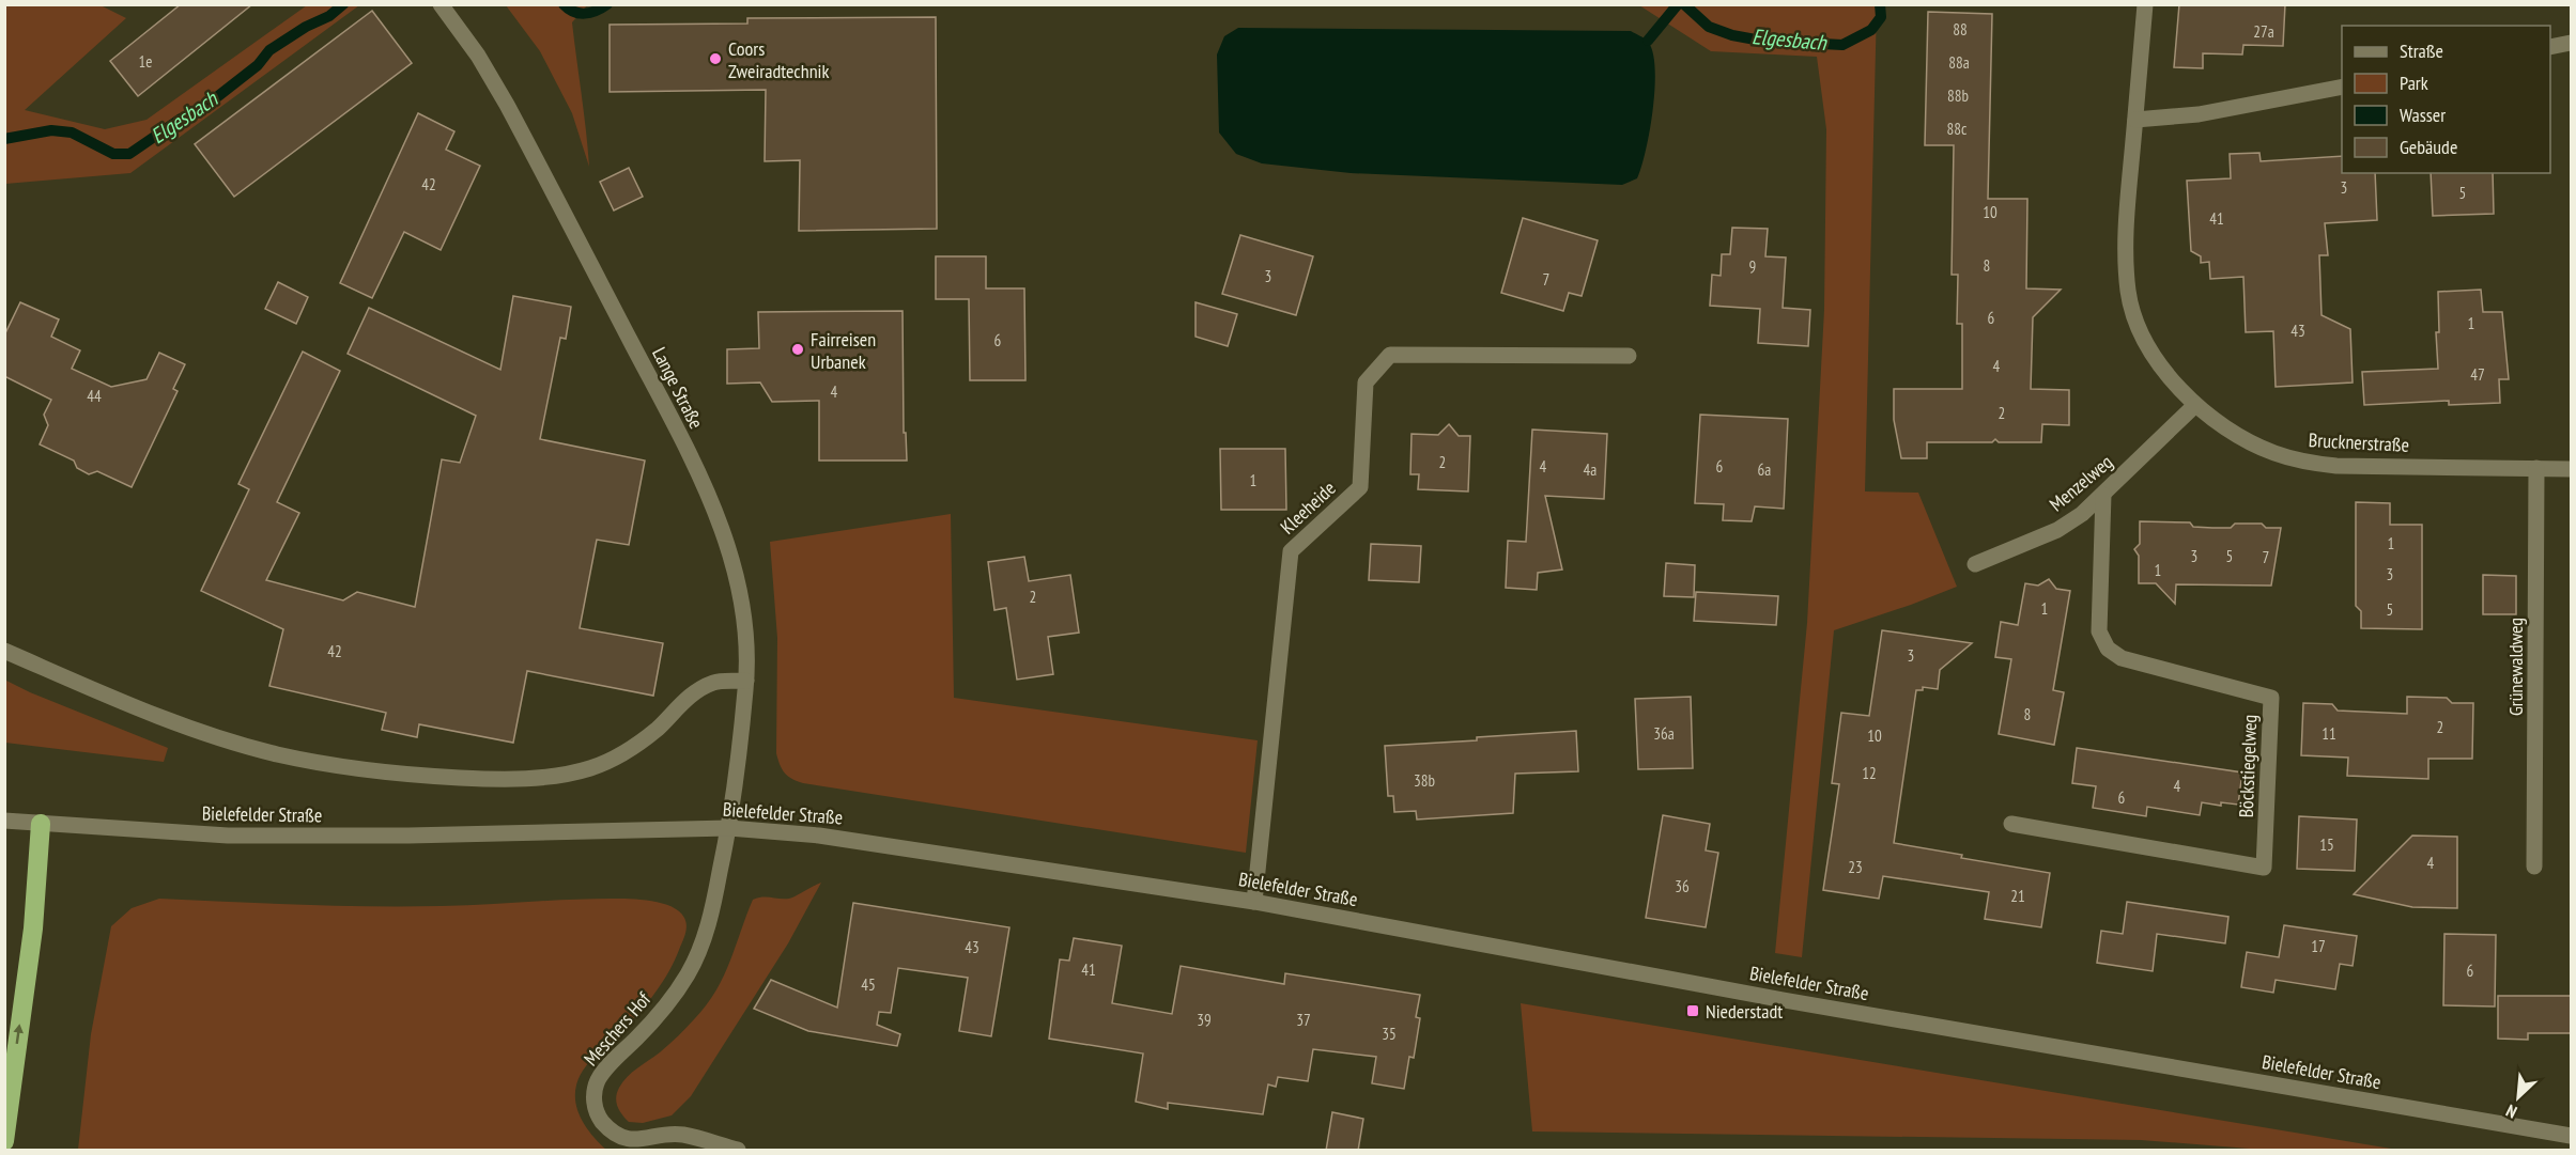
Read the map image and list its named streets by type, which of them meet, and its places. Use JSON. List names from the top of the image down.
{
  "streets": {
    "street": [
      "Lange Straße",
      "Brucknerstraße",
      "Menzelweg",
      "Kleeheide",
      "Grünewaldweg",
      "Böckstiegelweg",
      "Bielefelder Straße",
      "Meschers Hof"
    ]
  },
  "crossings": [
    ["Lange Straße", "Bielefelder Straße"],
    ["Lange Straße", "Meschers Hof"],
    ["Brucknerstraße", "Menzelweg"],
    ["Brucknerstraße", "Grünewaldweg"],
    ["Menzelweg", "Böckstiegelweg"],
    ["Kleeheide", "Bielefelder Straße"],
    ["Bielefelder Straße", "Meschers Hof"]
  ],
  "water": ["Elgesbach"],
  "places": {
    "other": ["Coors Zweiradtechnik", "Fairreisen Urbanek"],
    "transit": ["Niederstadt"]
  },
  "house_numbers": [
    "88",
    "27a",
    "1e",
    "88a",
    "88b",
    "88c",
    "42",
    "3",
    "5",
    "10",
    "41",
    "8",
    "9",
    "3",
    "7",
    "6",
    "1",
    "43",
    "6",
    "4",
    "47",
    "4",
    "44",
    "2",
    "2",
    "4",
    "6",
    "4a",
    "6a",
    "1",
    "1",
    "3",
    "5",
    "7",
    "1",
    "3",
    "2",
    "1",
    "5",
    "42",
    "3",
    "8",
    "2",
    "36a",
    "11",
    "10",
    "12",
    "38b",
    "4",
    "6",
    "15",
    "4",
    "23",
    "36",
    "21",
    "17",
    "43",
    "41",
    "6",
    "45",
    "39",
    "37",
    "35"
  ],
  "legend": [
    "Straße",
    "Park",
    "Wasser",
    "Gebäude"
  ],
  "north": "bottom left"
}
